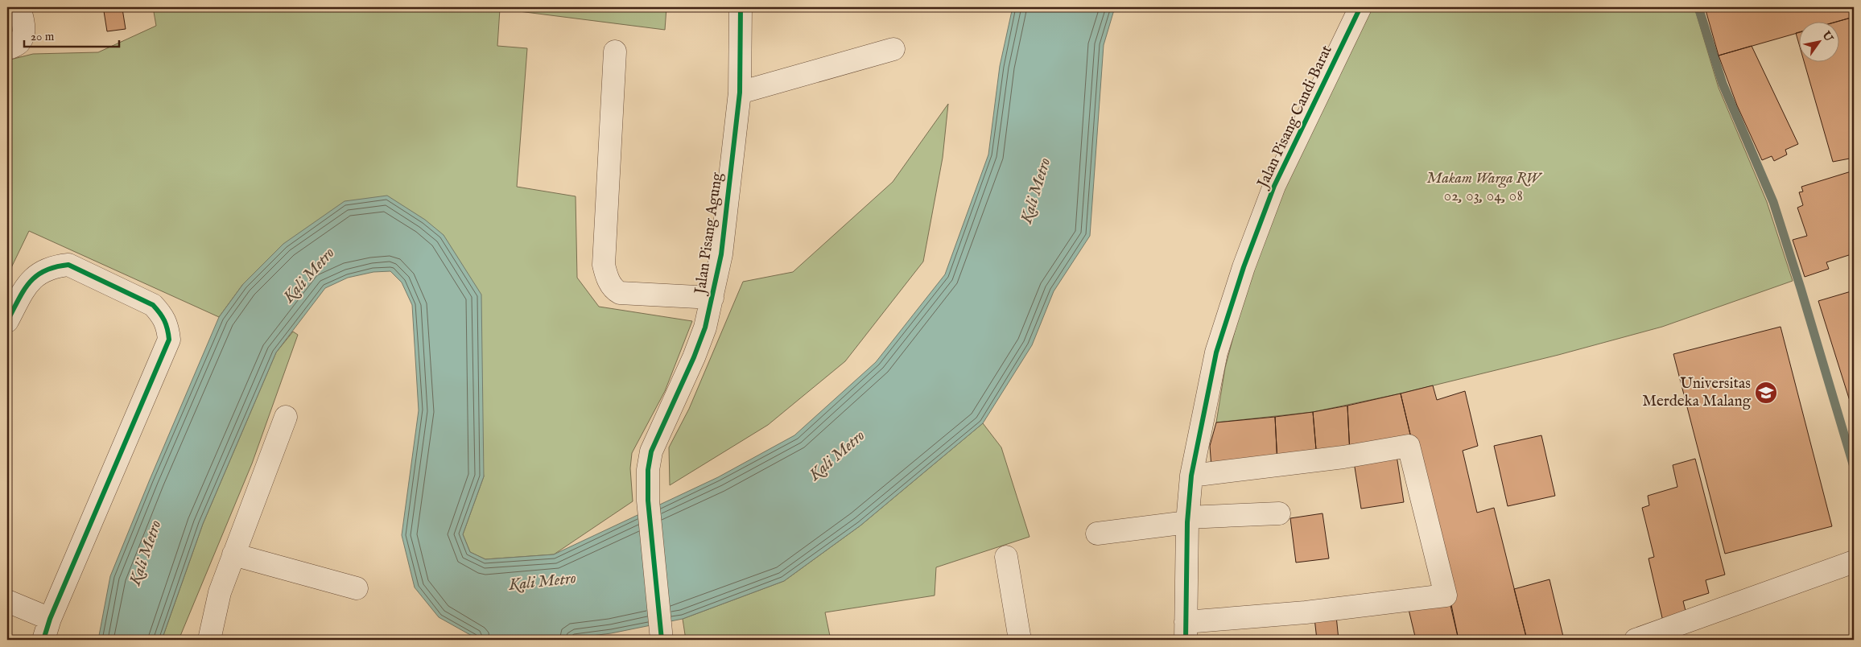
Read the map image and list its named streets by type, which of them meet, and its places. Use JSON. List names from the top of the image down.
{
  "streets": {
    "street": ["Jalan Pisang Candi Barat", "Jalan Pisang Agung"]
  },
  "water": ["Kali Metro"],
  "parks": ["Makam Warga RW 02, 03, 04, 08"],
  "places": {
    "school or university": ["Universitas Merdeka Malang"]
  },
  "scale_bar": "20 m",
  "north": "top right"
}
